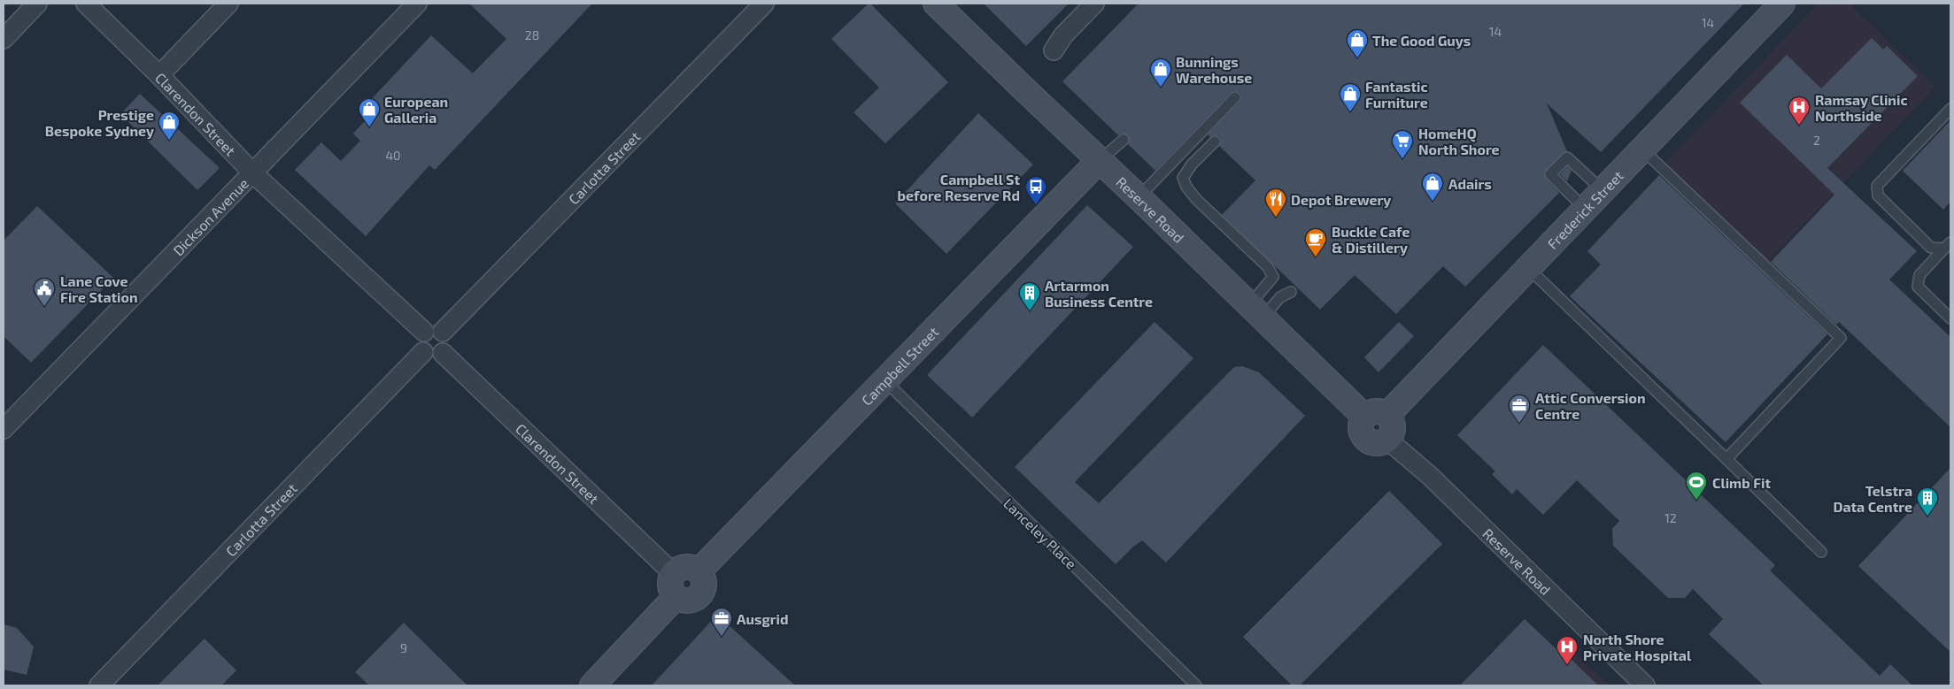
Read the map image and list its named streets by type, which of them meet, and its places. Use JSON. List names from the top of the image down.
{
  "streets": {
    "street": [
      "Clarendon Street",
      "Carlotta Street",
      "Frederick Street",
      "Reserve Road",
      "Dickson Avenue",
      "Campbell Street"
    ],
    "lane": ["Lanceley Place"]
  },
  "crossings": [
    ["Clarendon Street", "Carlotta Street"],
    ["Clarendon Street", "Dickson Avenue"],
    ["Clarendon Street", "Campbell Street"],
    ["Frederick Street", "Reserve Road"],
    ["Reserve Road", "Campbell Street"],
    ["Campbell Street", "Lanceley Place"]
  ],
  "places": {
    "shop": [
      "The Good Guys",
      "Bunnings Warehouse",
      "Fantastic Furniture",
      "European Galleria",
      "Prestige Bespoke Sydney",
      "Adairs"
    ],
    "hospital": ["Ramsay Clinic Northside", "North Shore Private Hospital"],
    "supermarket": ["HomeHQ North Shore"],
    "bus stop": ["Campbell St before Reserve Rd"],
    "restaurant": ["Depot Brewery"],
    "cafe": ["Buckle Cafe & Distillery"],
    "public building": ["Lane Cove Fire Station"],
    "building": ["Artarmon Business Centre", "Telstra Data Centre"],
    "office": ["Attic Conversion Centre", "Ausgrid"],
    "sports": ["Climb Fit"]
  },
  "house_numbers": [
    "14",
    "14",
    "28",
    "2",
    "40",
    "12",
    "9"
  ]
}
